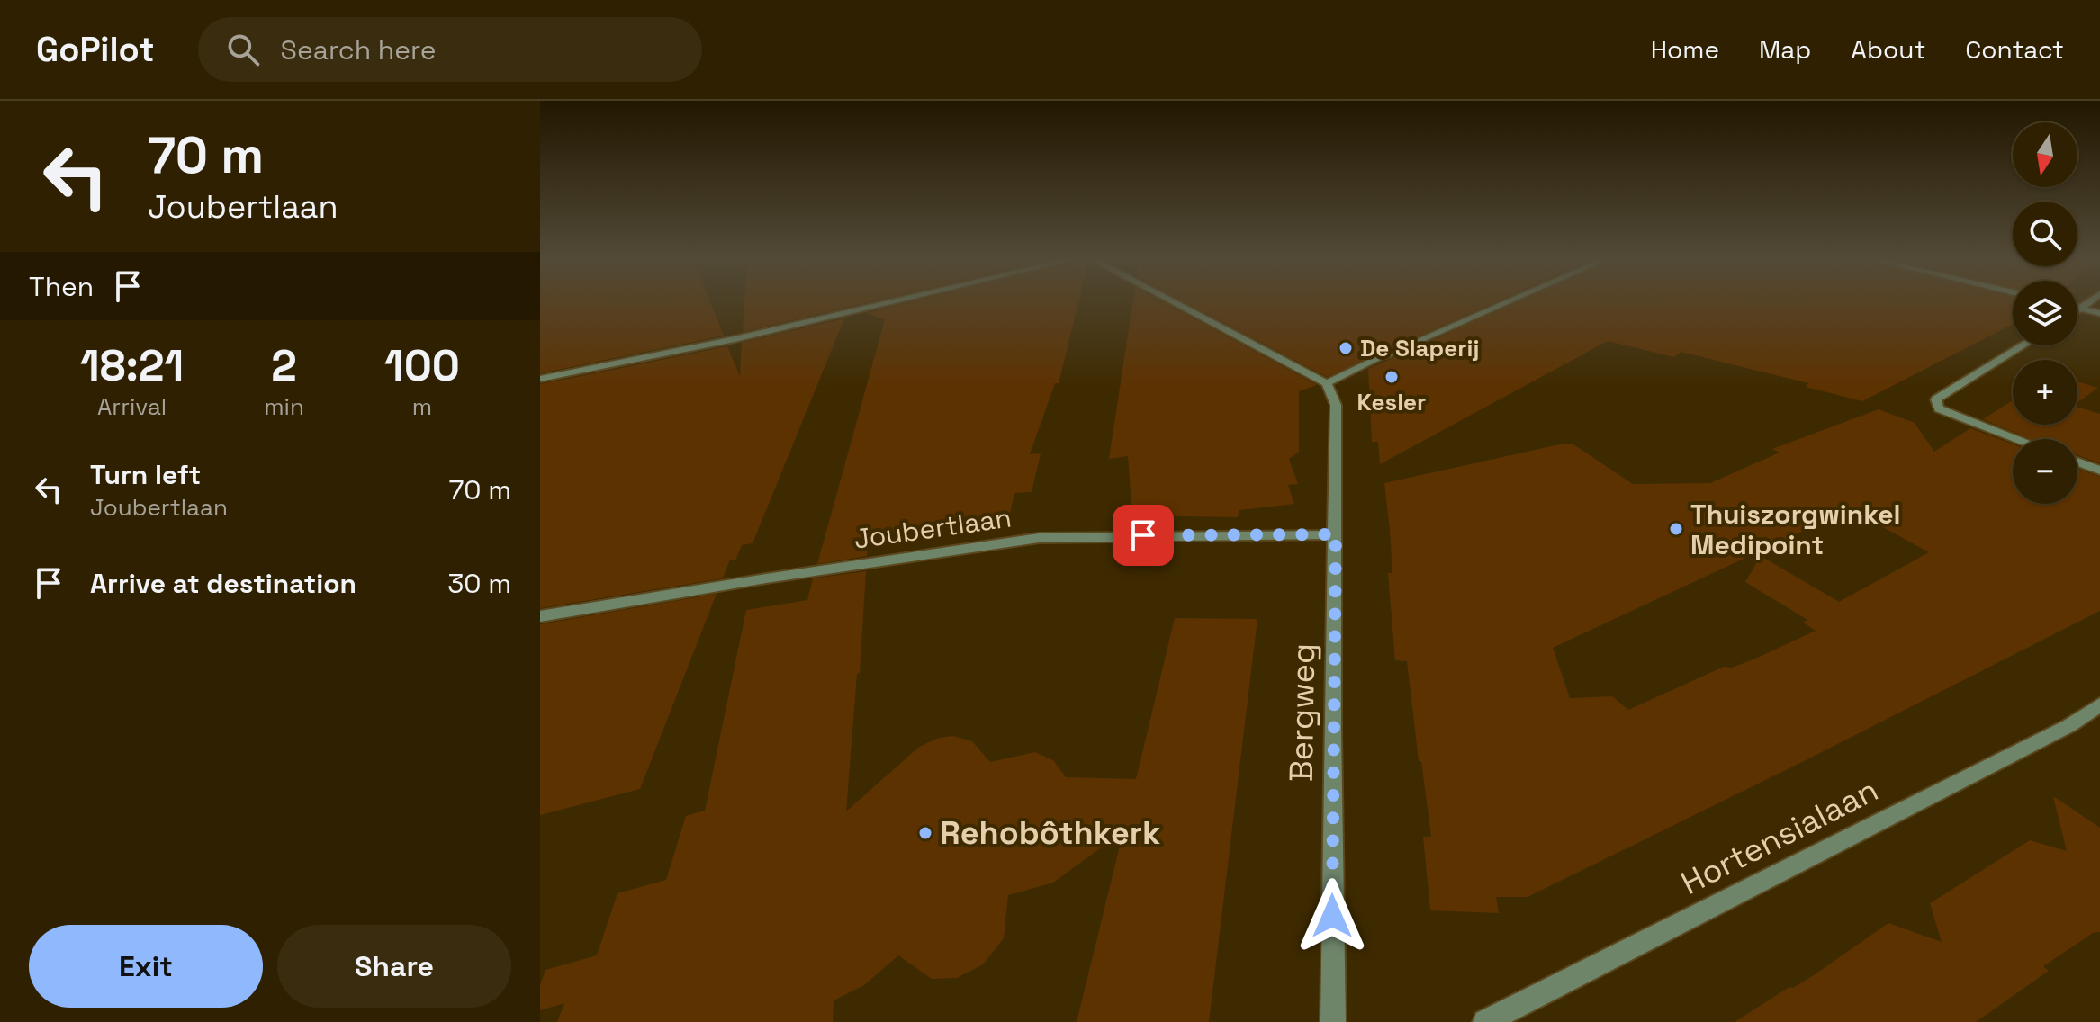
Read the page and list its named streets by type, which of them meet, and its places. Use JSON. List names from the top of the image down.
{
  "streets": {
    "street": ["Joubertlaan", "Bergweg", "Hortensialaan"]
  },
  "crossings": [
    ["Joubertlaan", "Bergweg"]
  ],
  "places": [
    "De Slaperij",
    "Kesler",
    "Thuiszorgwinkel Medipoint",
    "Rehobôthkerk"
  ],
  "north": "bottom",
  "page": {
    "header": "GoPilot",
    "search": "Search here",
    "nav": [
      "Home",
      "Map",
      "About",
      "Contact"
    ],
    "turn": ["70 m", "Joubertlaan"],
    "map_buttons": ["+", "−"],
    "then": "Then",
    "eta": [
      "18:21",
      "Arrival",
      "2",
      "min",
      "100",
      "m"
    ],
    "list": [
      {
        "name": "Turn left",
        "note": "Joubertlaan",
        "value": "70 m"
      },
      {
        "name": "Arrive at destination",
        "value": "30 m"
      }
    ],
    "buttons": ["Exit", "Share"]
  }
}
